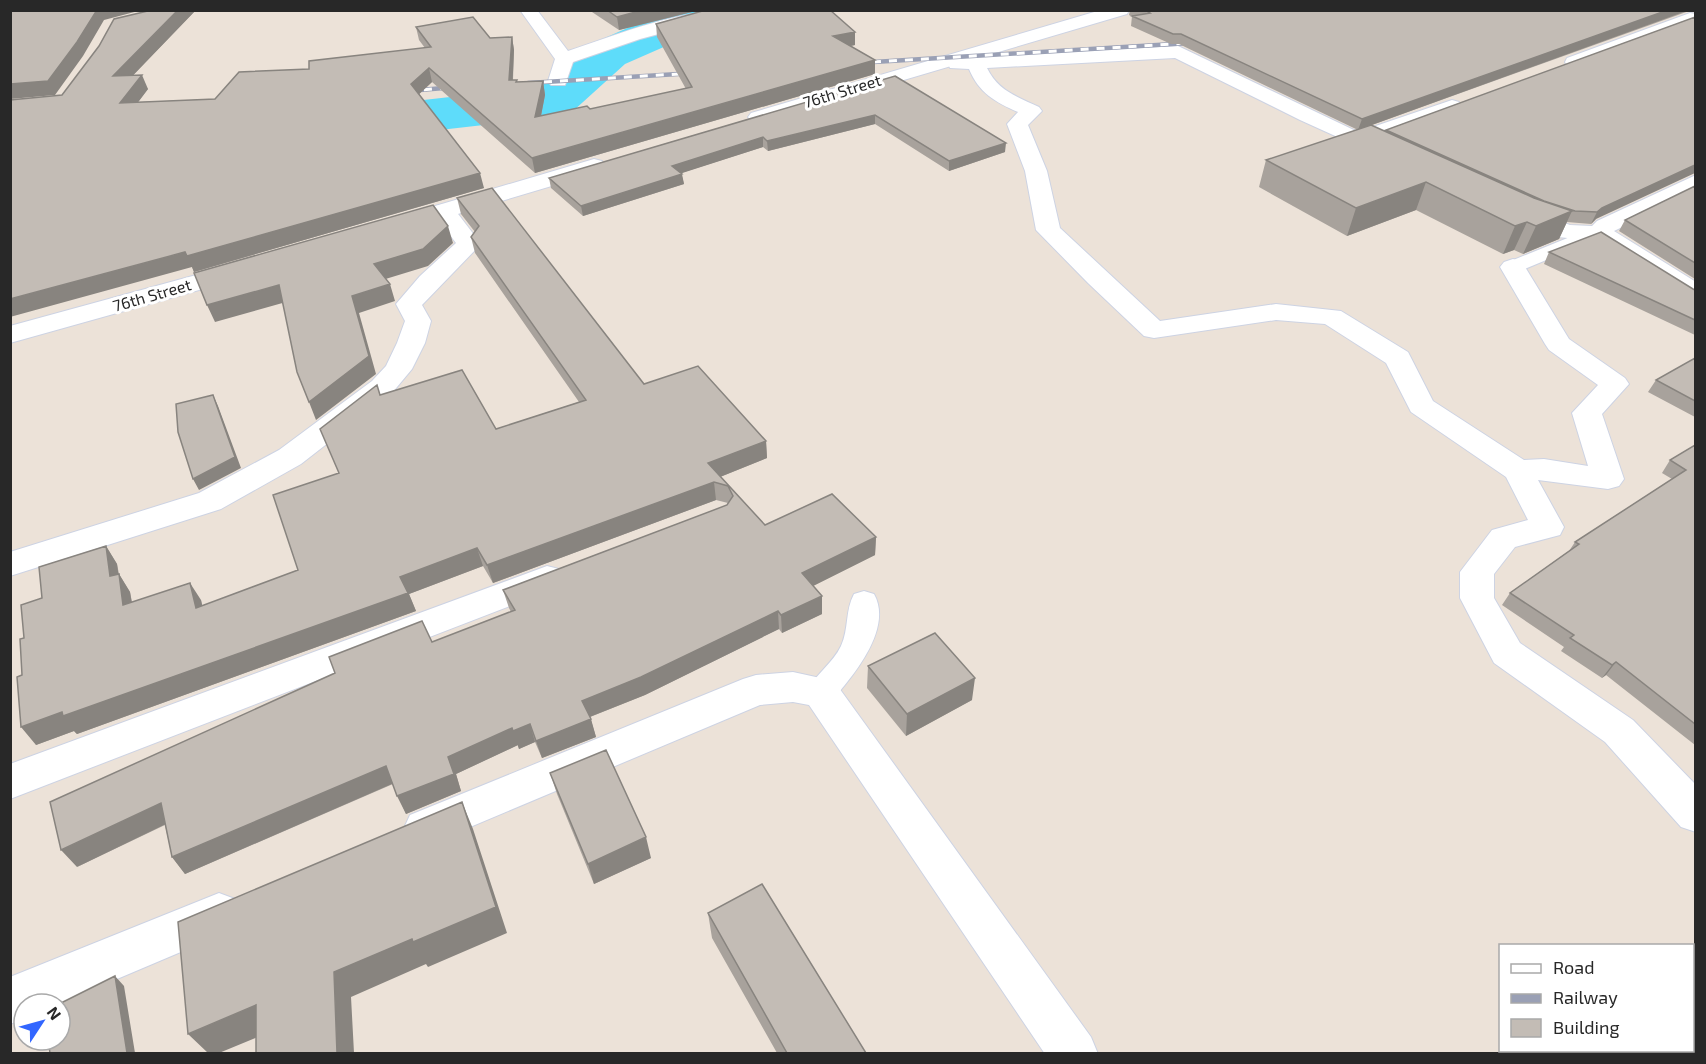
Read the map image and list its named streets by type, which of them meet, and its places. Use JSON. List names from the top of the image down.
{
  "streets": {
    "street": ["76th Street"]
  },
  "legend": ["Road", "Railway", "Building"],
  "north": "top right"
}
